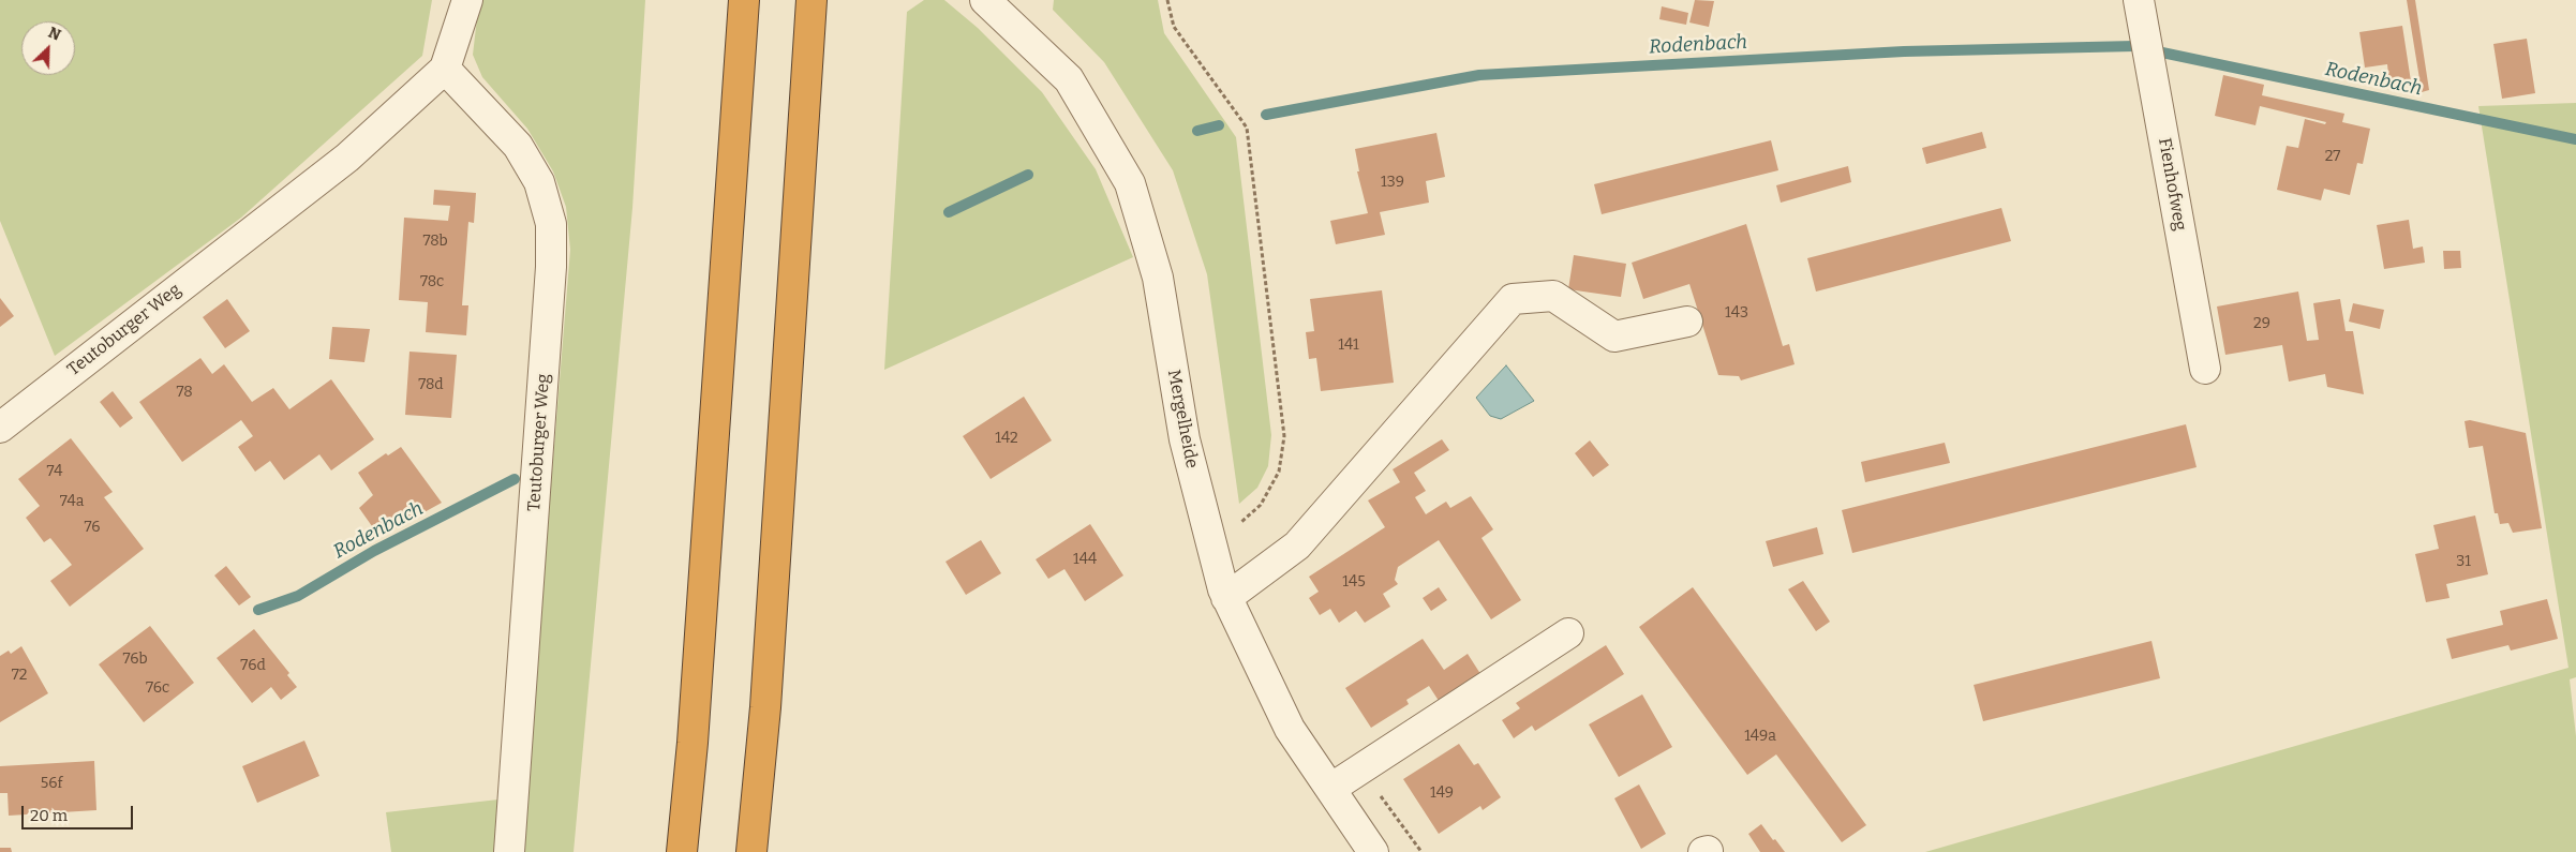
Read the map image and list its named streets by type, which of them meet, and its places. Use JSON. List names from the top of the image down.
{
  "streets": {
    "street": ["Fienhofweg", "Teutoburger Weg", "Mergelheide"]
  },
  "water": ["Rodenbach"],
  "house_numbers": [
    "27",
    "139",
    "78b",
    "78c",
    "143",
    "29",
    "141",
    "78d",
    "78",
    "142",
    "74",
    "74a",
    "76",
    "144",
    "31",
    "145",
    "76b",
    "76d",
    "72",
    "76c",
    "149a",
    "56f",
    "149"
  ],
  "scale_bar": "20 m",
  "north": "top right"
}
